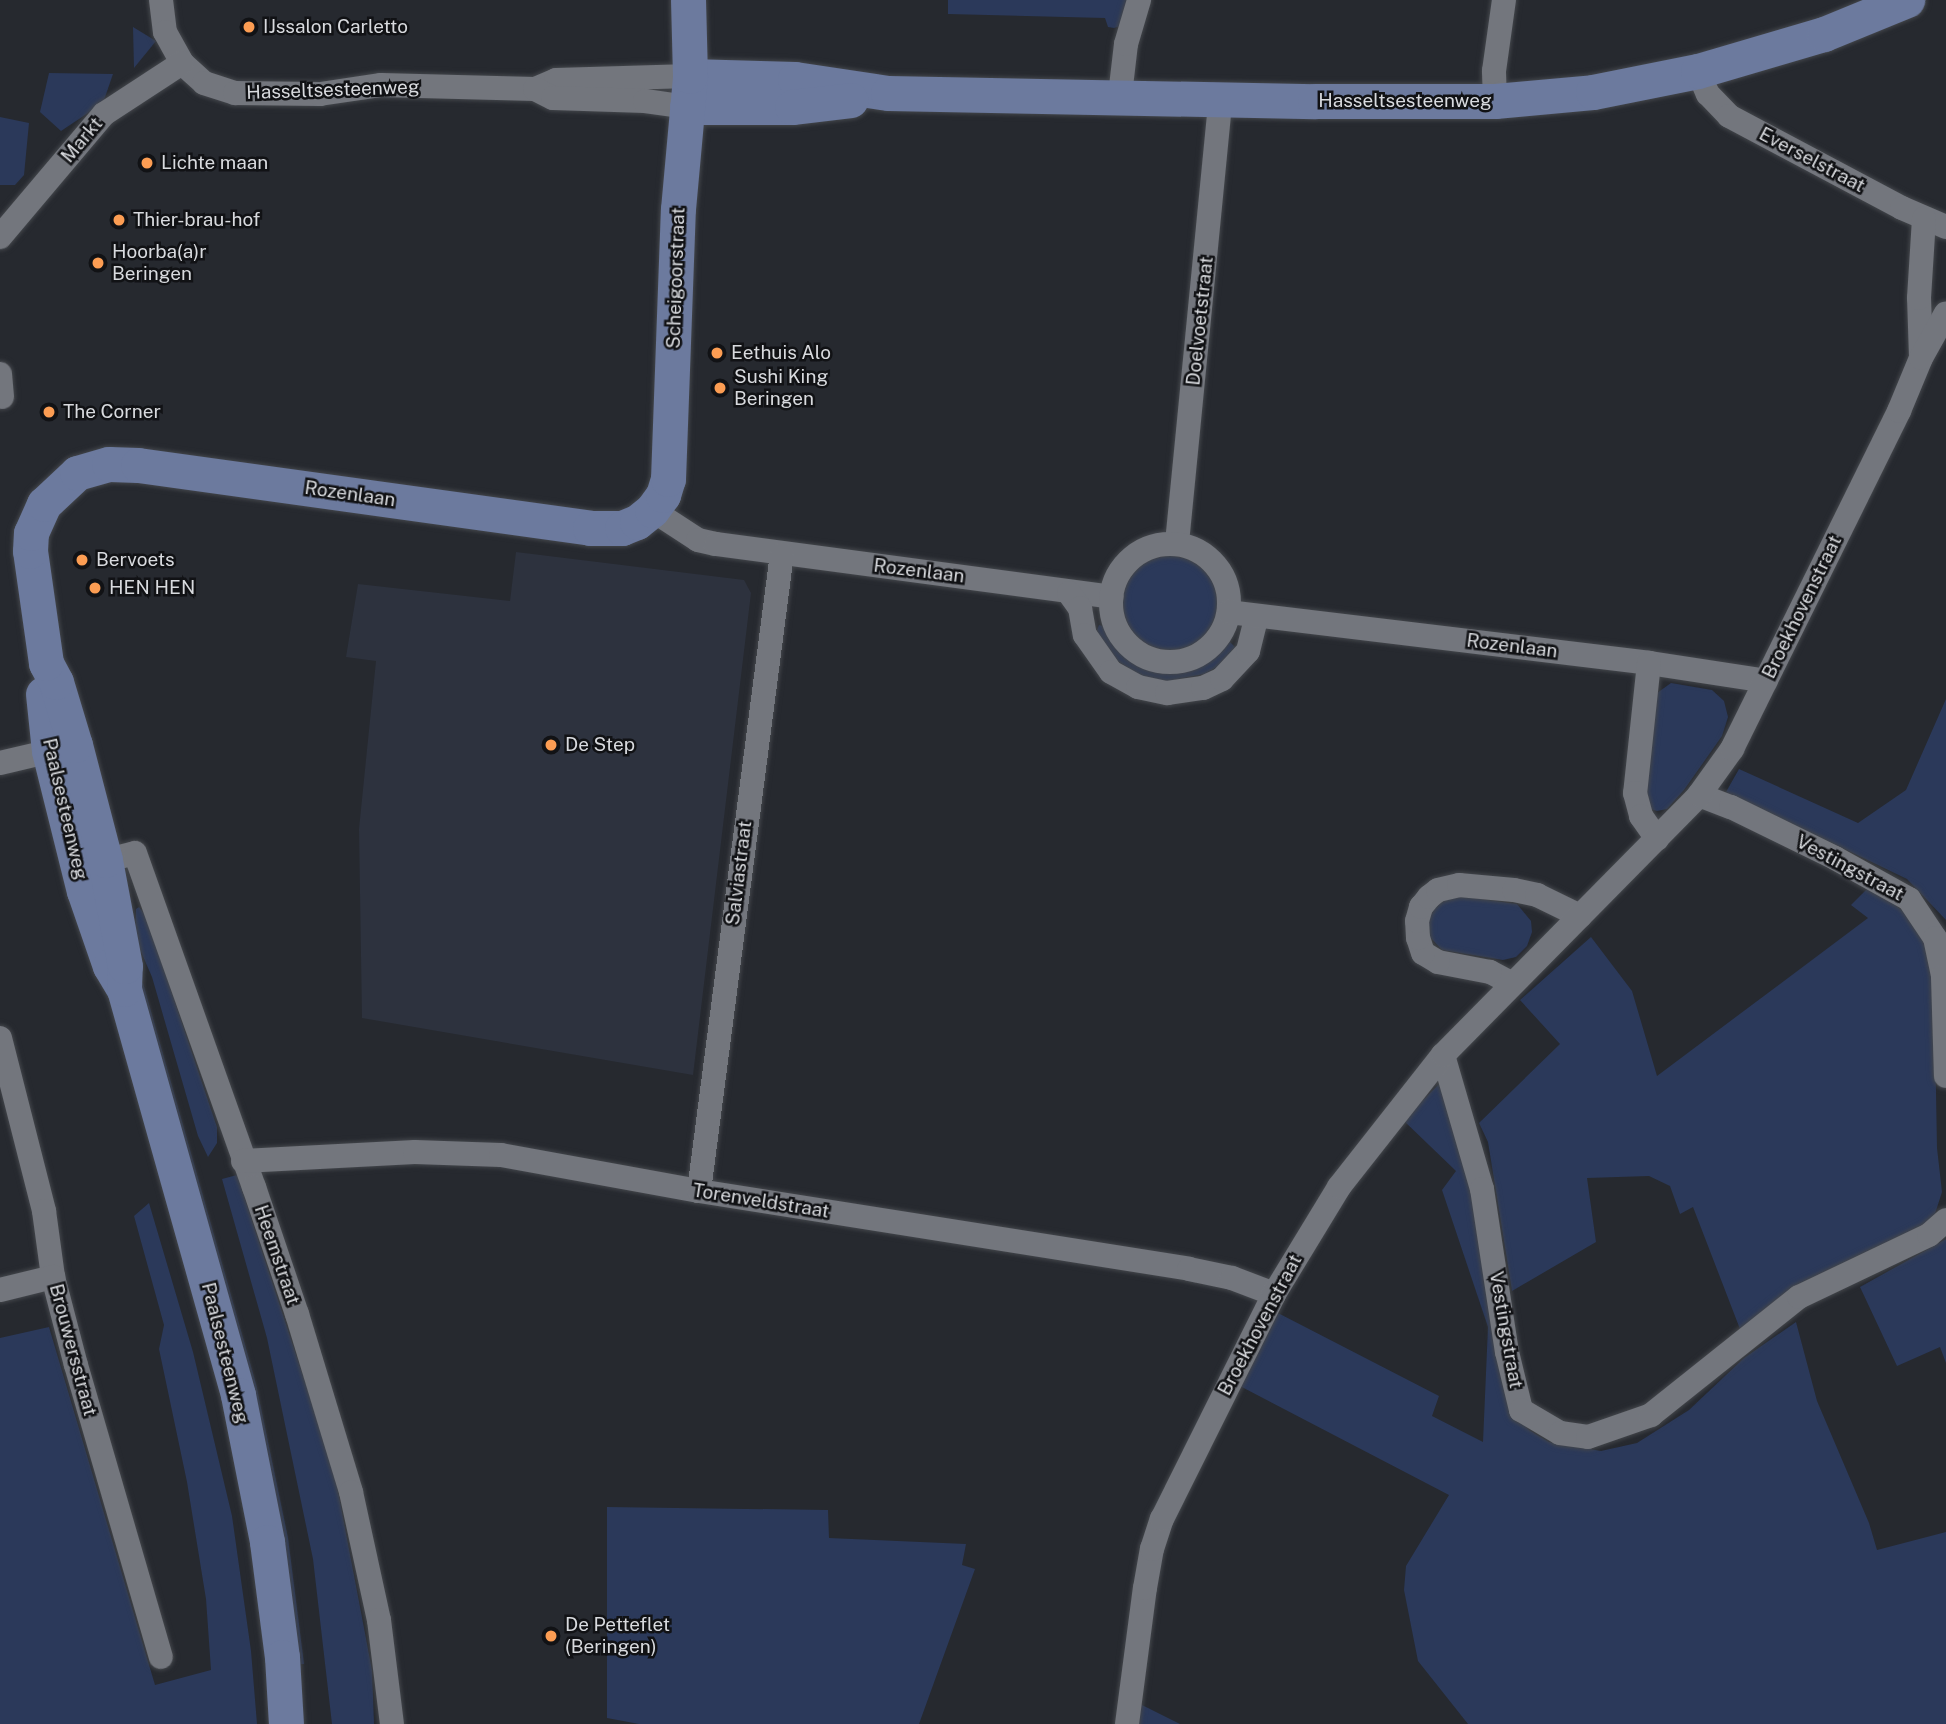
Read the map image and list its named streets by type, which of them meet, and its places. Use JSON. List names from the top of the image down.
{
  "streets": {
    "street": [
      "Hasseltsesteenweg",
      "Markt",
      "Everselstraat",
      "Scheigoorstraat",
      "Doelvoetstraat",
      "Rozenlaan",
      "Broekhovenstraat",
      "Paalsesteenweg",
      "Vestingstraat",
      "Salviastraat",
      "Torenveldstraat",
      "Heemstraat",
      "Brouwersstraat"
    ]
  },
  "crossings": [
    ["Hasseltsesteenweg", "Markt"],
    ["Hasseltsesteenweg", "Everselstraat"],
    ["Hasseltsesteenweg", "Scheigoorstraat"],
    ["Hasseltsesteenweg", "Doelvoetstraat"],
    ["Everselstraat", "Broekhovenstraat"],
    ["Scheigoorstraat", "Rozenlaan"],
    ["Doelvoetstraat", "Rozenlaan"],
    ["Rozenlaan", "Broekhovenstraat"],
    ["Rozenlaan", "Paalsesteenweg"],
    ["Rozenlaan", "Salviastraat"],
    ["Broekhovenstraat", "Vestingstraat"],
    ["Broekhovenstraat", "Torenveldstraat"],
    ["Paalsesteenweg", "Heemstraat"],
    ["Salviastraat", "Torenveldstraat"],
    ["Torenveldstraat", "Heemstraat"]
  ],
  "places": [
    "IJssalon Carletto",
    "Lichte maan",
    "Thier-brau-hof",
    "Hoorba(a)r Beringen",
    "Eethuis Alo",
    "Sushi King Beringen",
    "The Corner",
    "Bervoets",
    "HEN HEN",
    "De Step",
    "De Petteflet (Beringen)"
  ]
}
